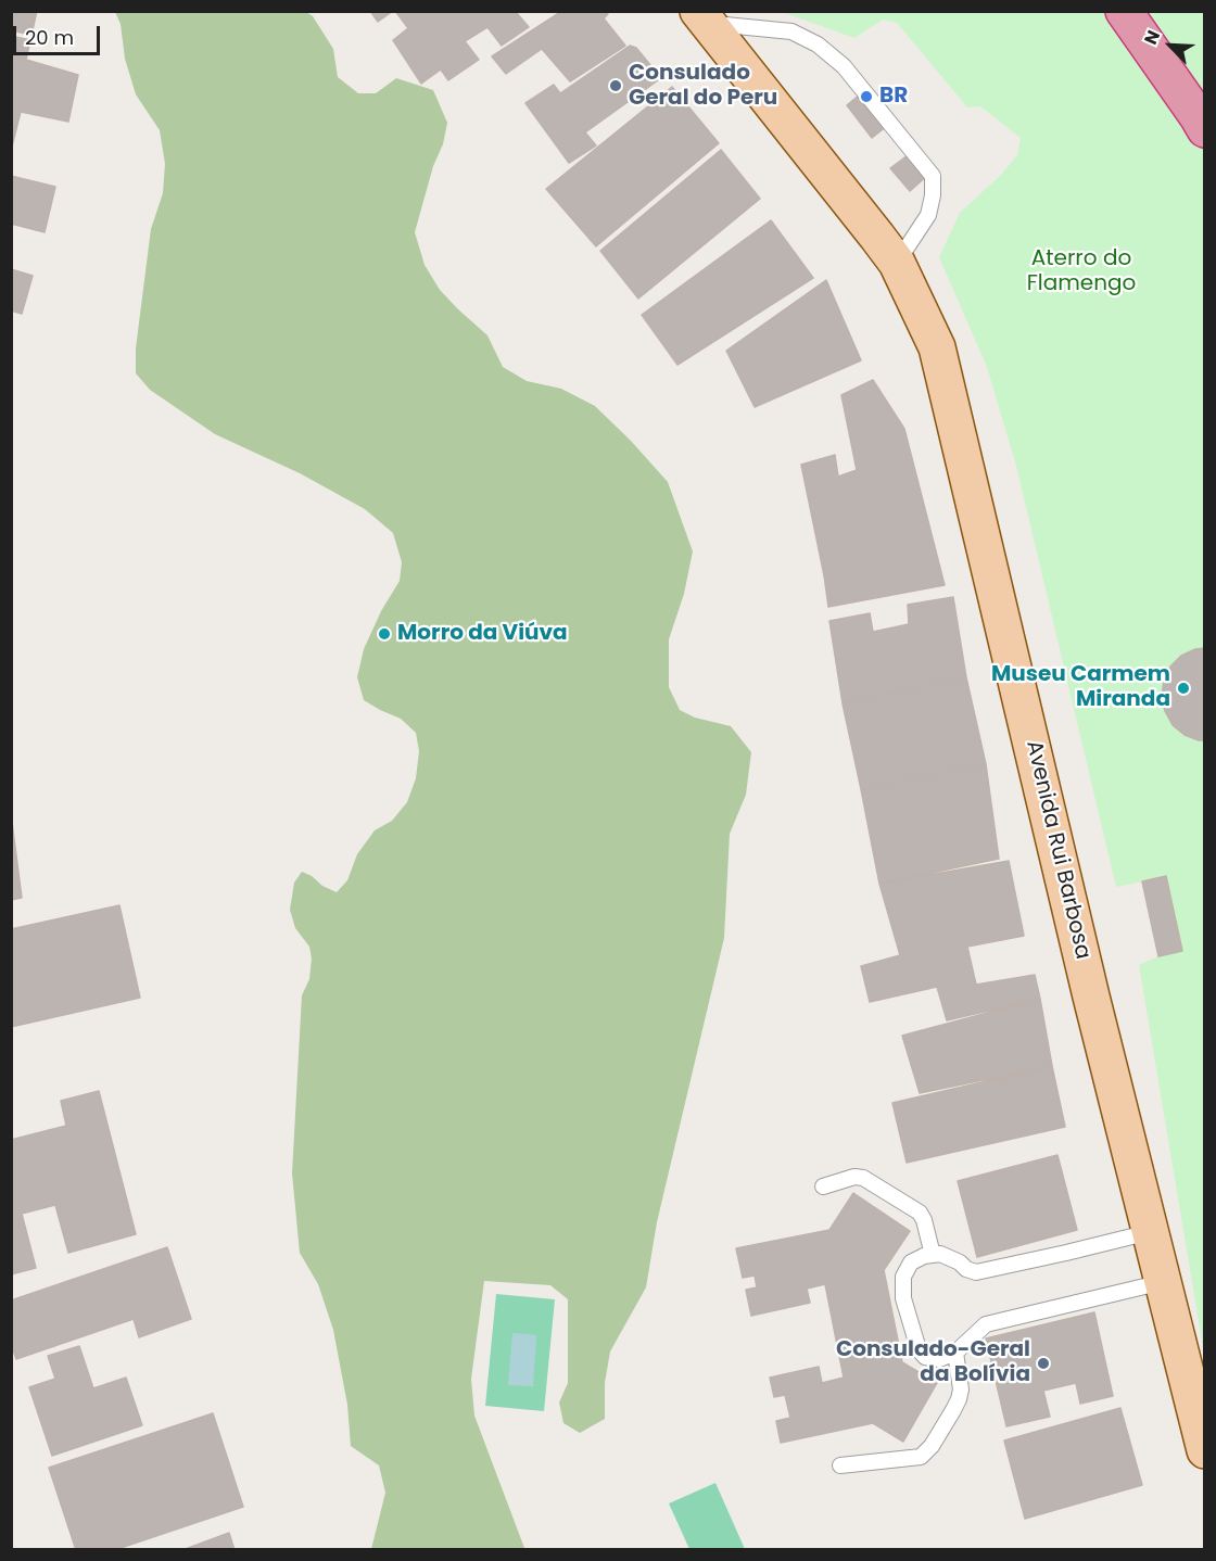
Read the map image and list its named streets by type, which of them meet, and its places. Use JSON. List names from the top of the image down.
{
  "streets": {
    "main road": ["Avenida Rui Barbosa"]
  },
  "parks": ["Aterro do Flamengo"],
  "places": [
    "Consulado Geral do Peru",
    "BR",
    "Morro da Viúva",
    "Museu Carmem Miranda",
    "Consulado-Geral da Bolívia"
  ],
  "scale_bar": "20 m",
  "north": "top left"
}
